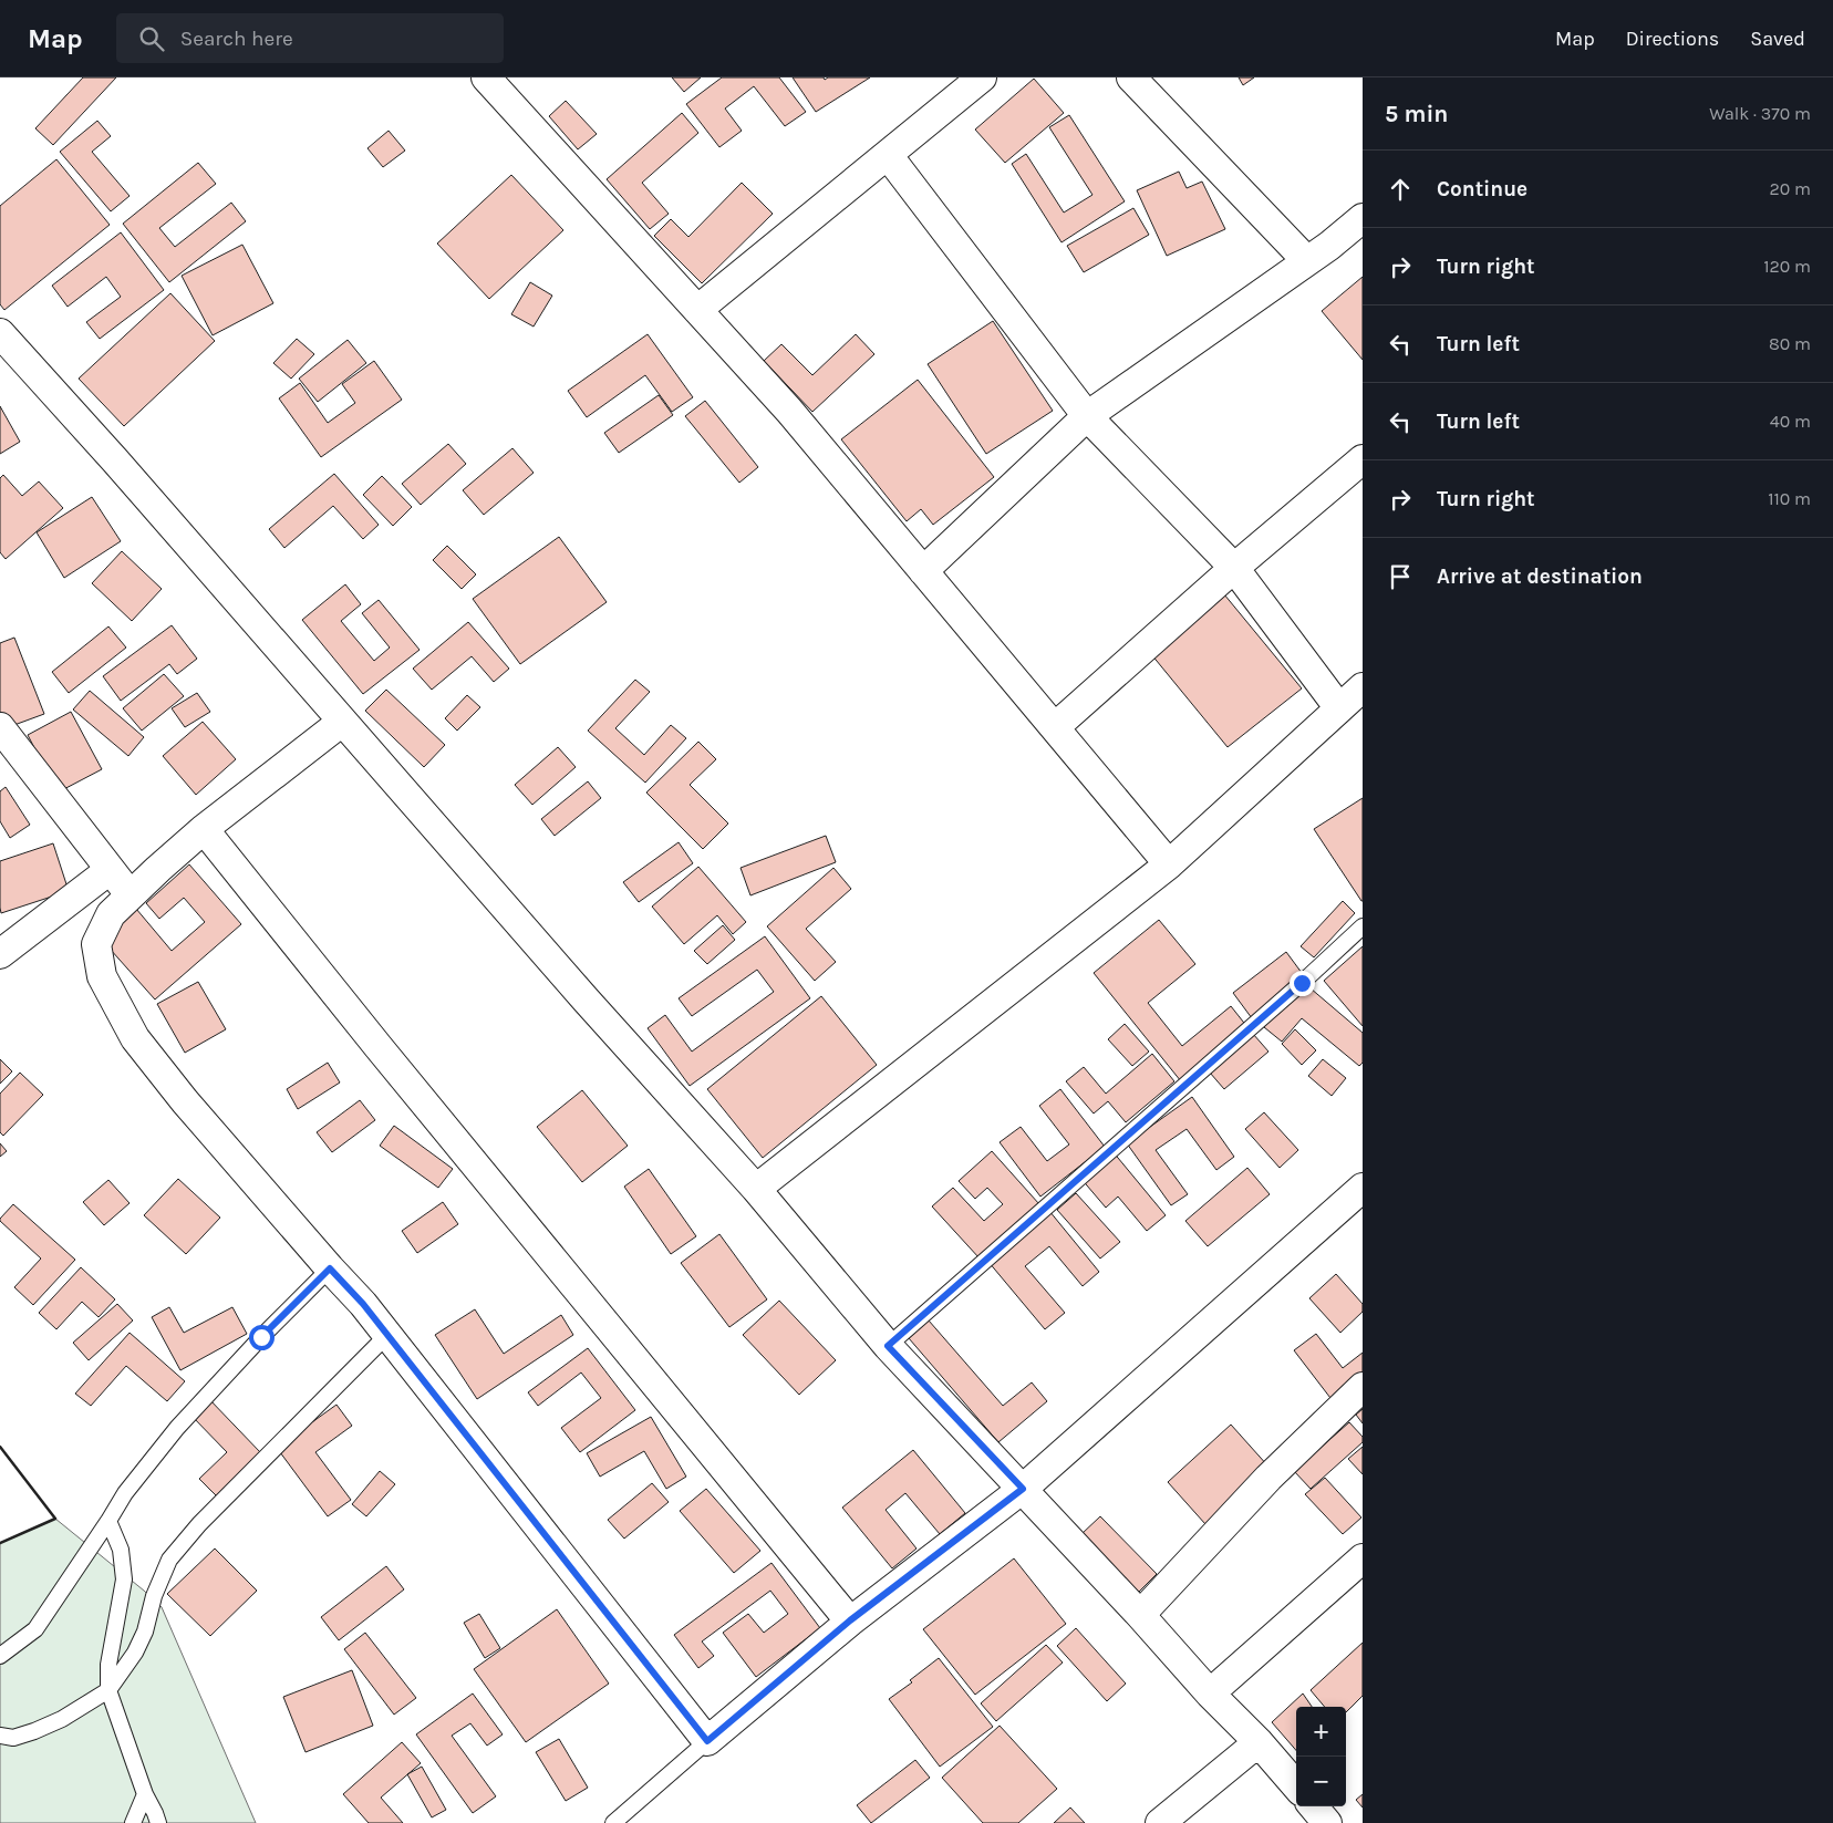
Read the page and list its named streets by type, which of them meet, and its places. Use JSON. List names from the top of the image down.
{
  "page": {
    "header": "Map",
    "search": "Search here",
    "nav": ["Map", "Directions", "Saved"],
    "heading": ["5 min", "Walk · 370 m"],
    "list": [
      ["Continue", "20 m"],
      ["Turn right", "120 m"],
      ["Turn left", "80 m"],
      ["Turn left", "40 m"],
      ["Turn right", "110 m"],
      "Arrive at destination"
    ],
    "map_buttons": ["+", "−"]
  }
}
